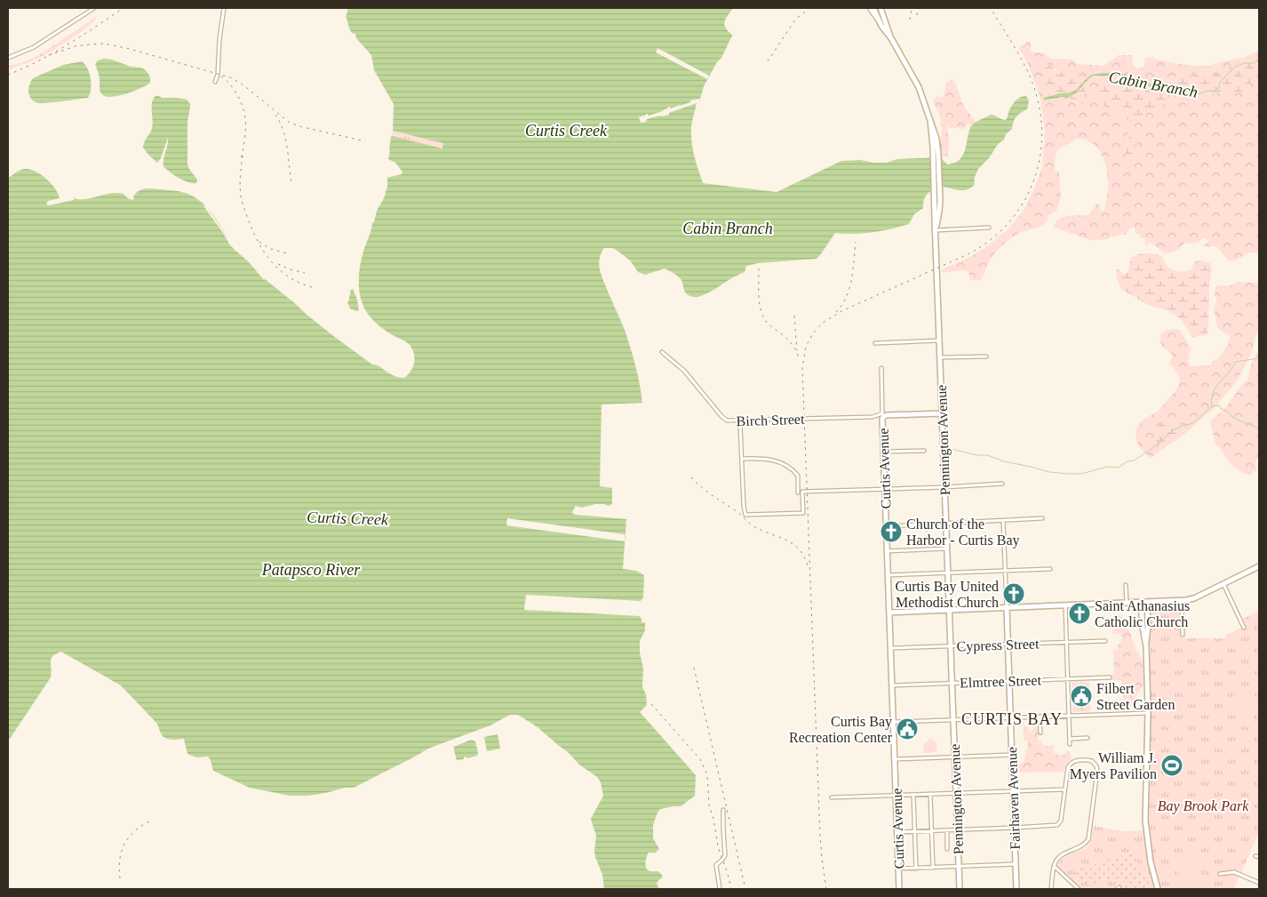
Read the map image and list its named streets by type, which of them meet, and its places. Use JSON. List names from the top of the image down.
{
  "streets": {
    "main road": [
      "Birch Street",
      "Pennington Avenue",
      "Curtis Avenue",
      "Fairhaven Avenue"
    ],
    "street": ["Cypress Street", "Elmtree Street"]
  },
  "crossings": [
    ["Birch Street", "Pennington Avenue"],
    ["Birch Street", "Curtis Avenue"],
    ["Pennington Avenue", "Cypress Street"],
    ["Pennington Avenue", "Elmtree Street"],
    ["Curtis Avenue", "Cypress Street"],
    ["Curtis Avenue", "Elmtree Street"],
    ["Cypress Street", "Fairhaven Avenue"],
    ["Elmtree Street", "Fairhaven Avenue"]
  ],
  "districts": ["CURTIS BAY"],
  "water": ["Cabin Branch", "Curtis Creek", "Patapsco River"],
  "parks": ["Bay Brook Park"],
  "places": {
    "church": ["Church of the Harbor - Curtis Bay", "Curtis Bay United Methodist Church", "Saint Athanasius Catholic Church"],
    "public building": ["Filbert Street Garden", "Curtis Bay Recreation Center"],
    "sports": ["William J. Myers Pavilion"]
  }
}
